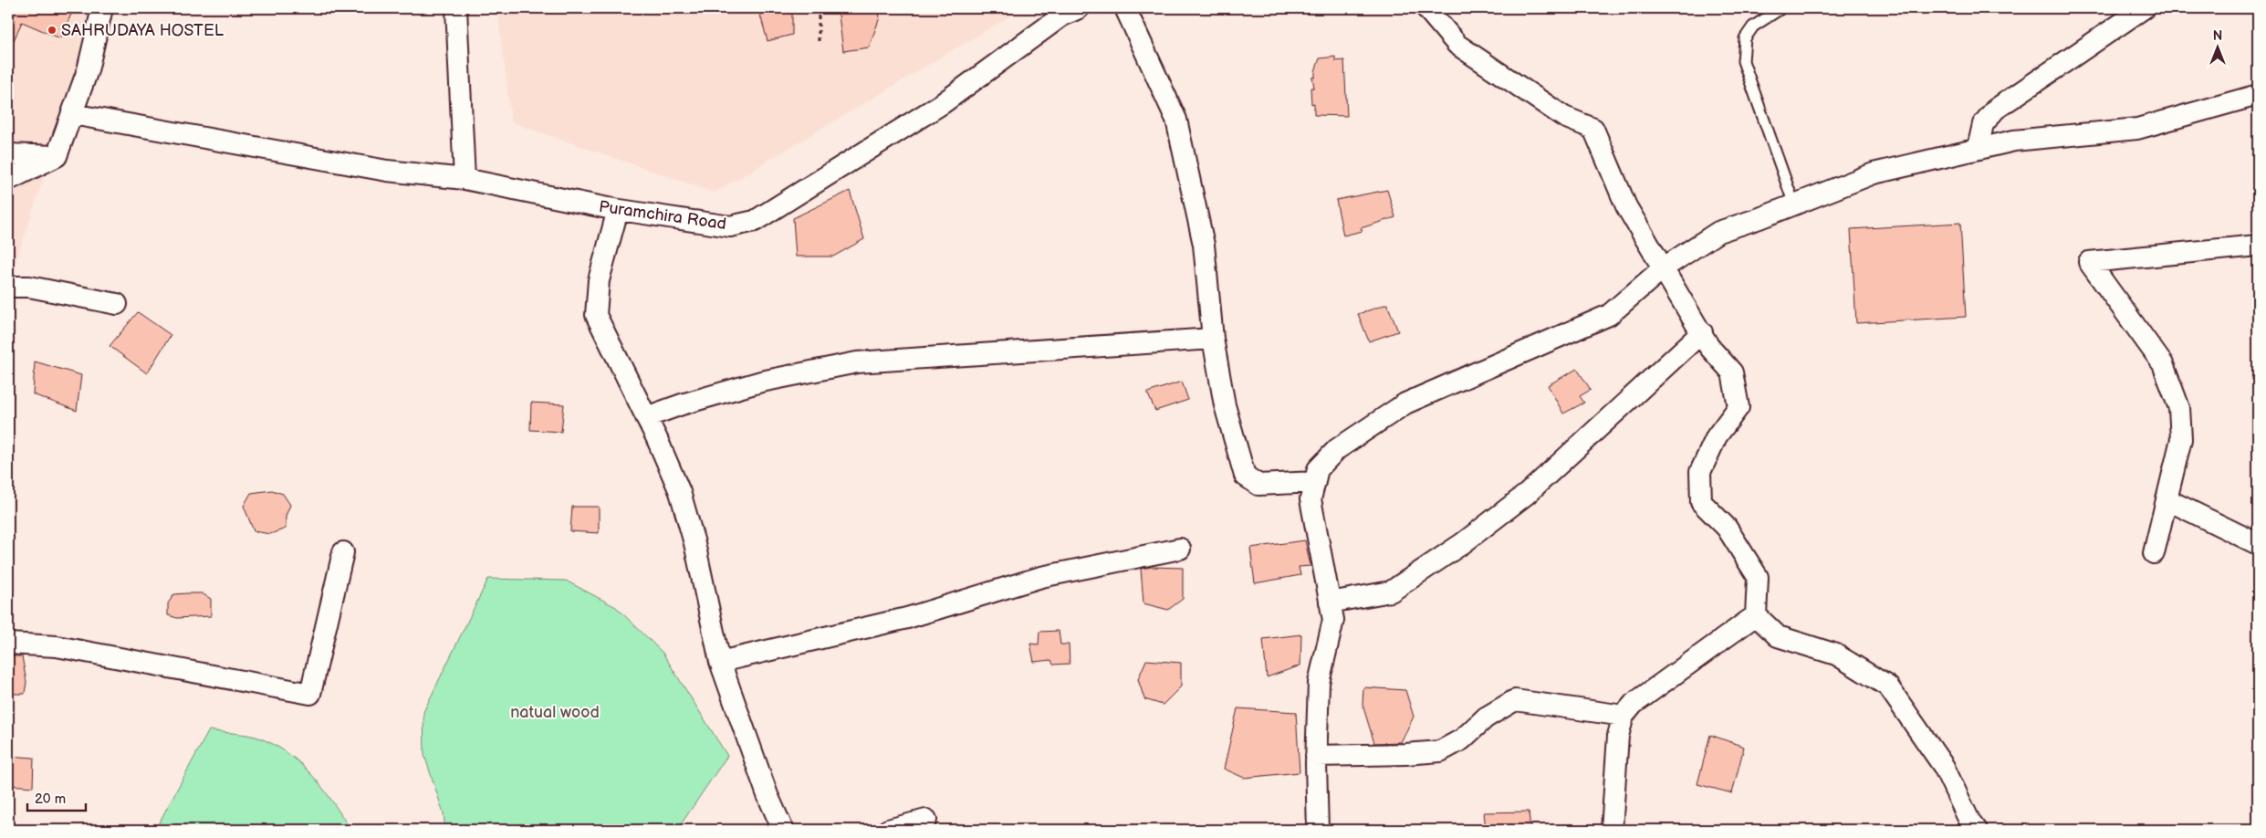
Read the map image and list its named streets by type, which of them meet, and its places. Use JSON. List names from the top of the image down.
{
  "streets": {
    "street": ["Puramchira Road"]
  },
  "parks": ["natual wood"],
  "places": ["SAHRUDAYA HOSTEL"],
  "scale_bar": "20 m",
  "north": "top"
}
